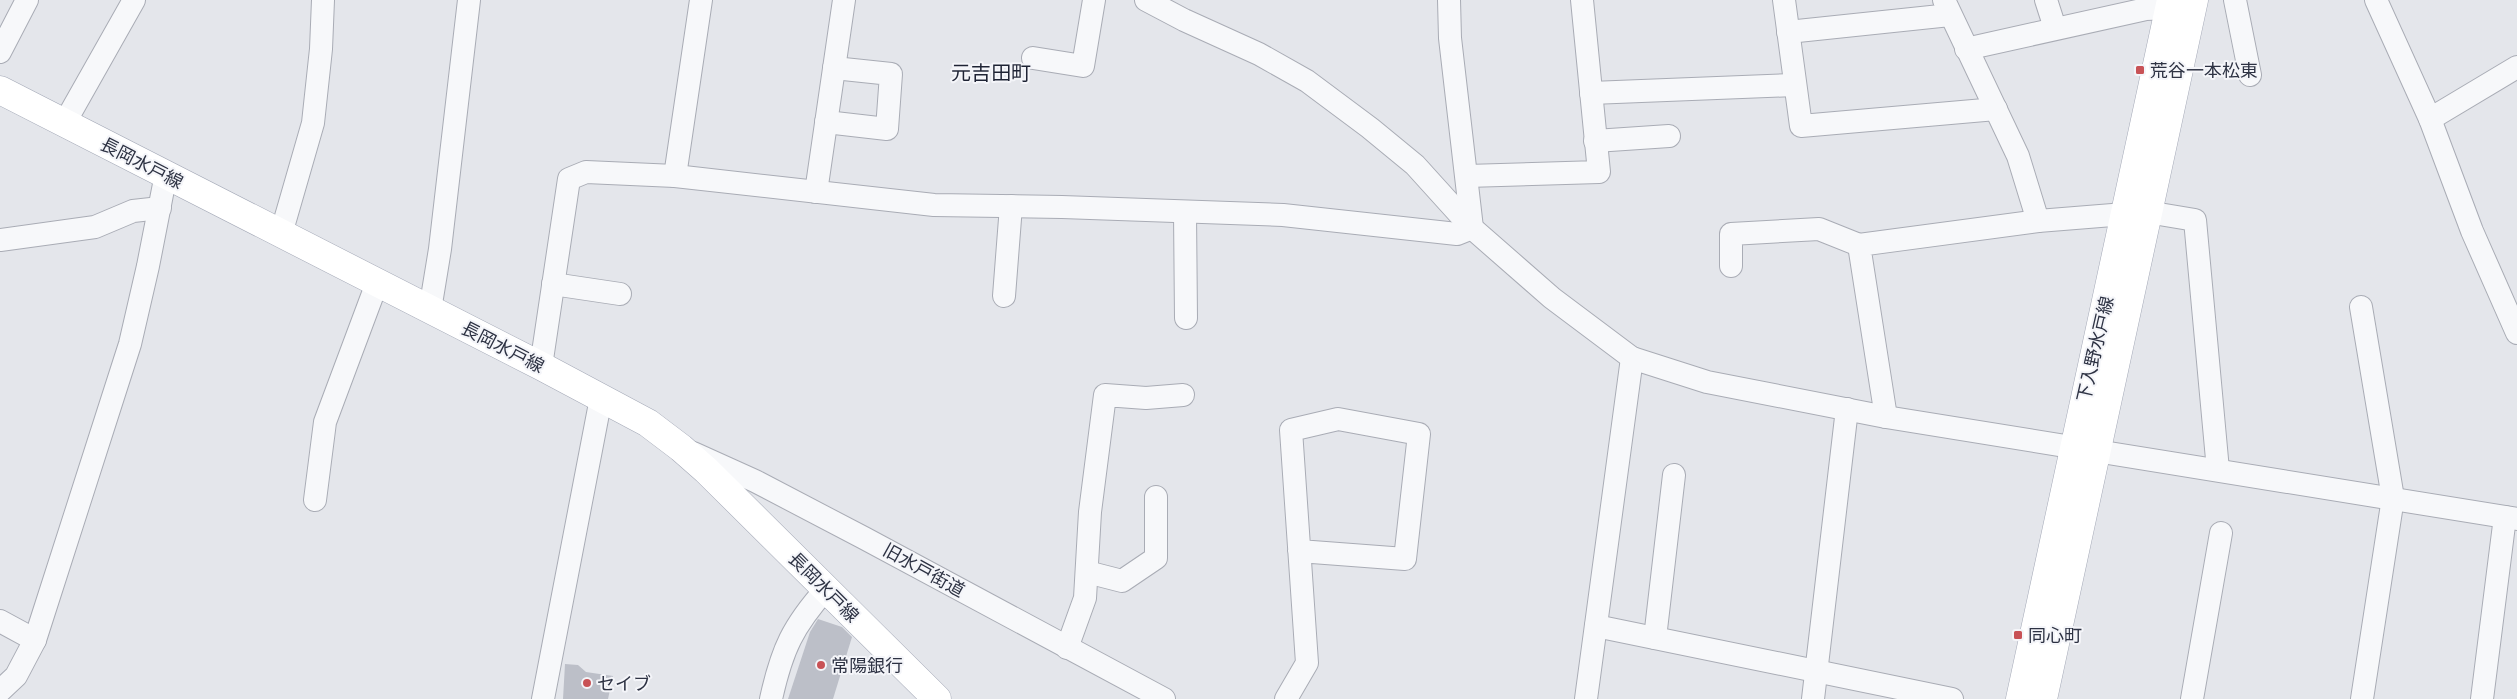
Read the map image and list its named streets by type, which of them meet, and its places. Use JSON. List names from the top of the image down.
{
  "streets": {
    "main road": ["長岡水戸線", "下入野水戸線"],
    "street": ["旧水戸街道"]
  },
  "crossings": [
    ["長岡水戸線", "旧水戸街道"]
  ],
  "districts": ["元吉田町"],
  "places": {
    "transit": ["荒谷一本松東", "同心町"],
    "other": ["常陽銀行", "セイブ"]
  }
}
